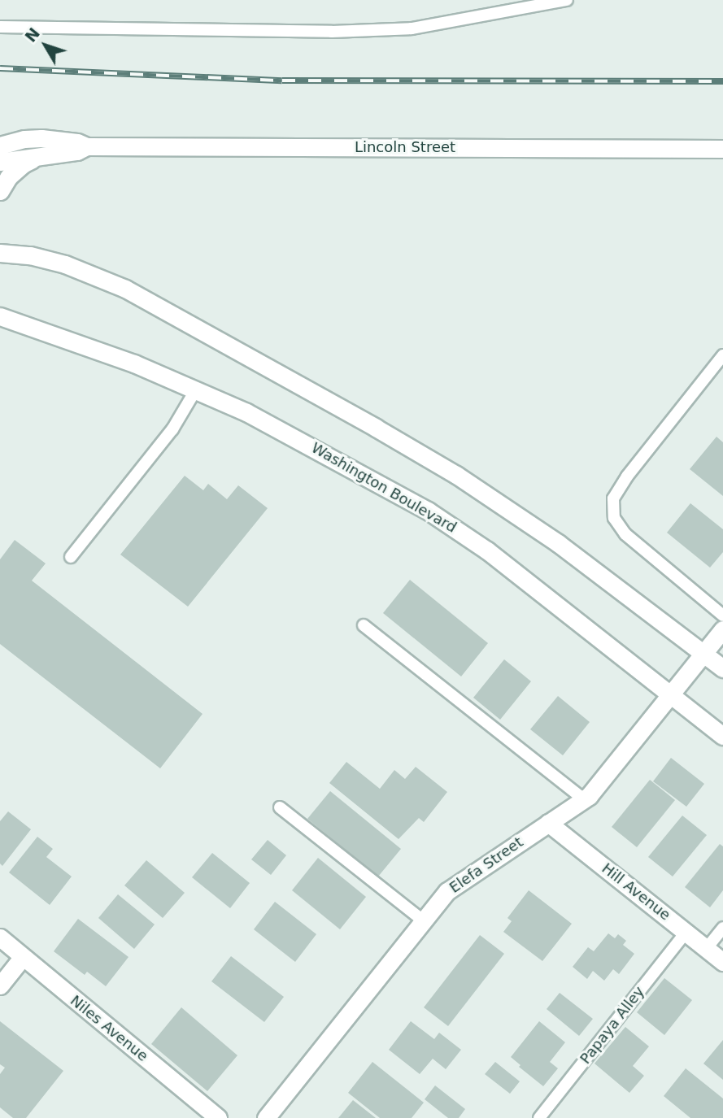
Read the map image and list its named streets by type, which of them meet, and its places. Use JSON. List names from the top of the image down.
{
  "streets": {
    "street": [
      "Lincoln Street",
      "Washington Boulevard",
      "Elefa Street",
      "Hill Avenue",
      "Niles Avenue"
    ],
    "lane": ["Papaya Alley"]
  },
  "crossings": [
    ["Washington Boulevard", "Elefa Street"],
    ["Elefa Street", "Hill Avenue"],
    ["Hill Avenue", "Papaya Alley"]
  ],
  "north": "top left"
}
